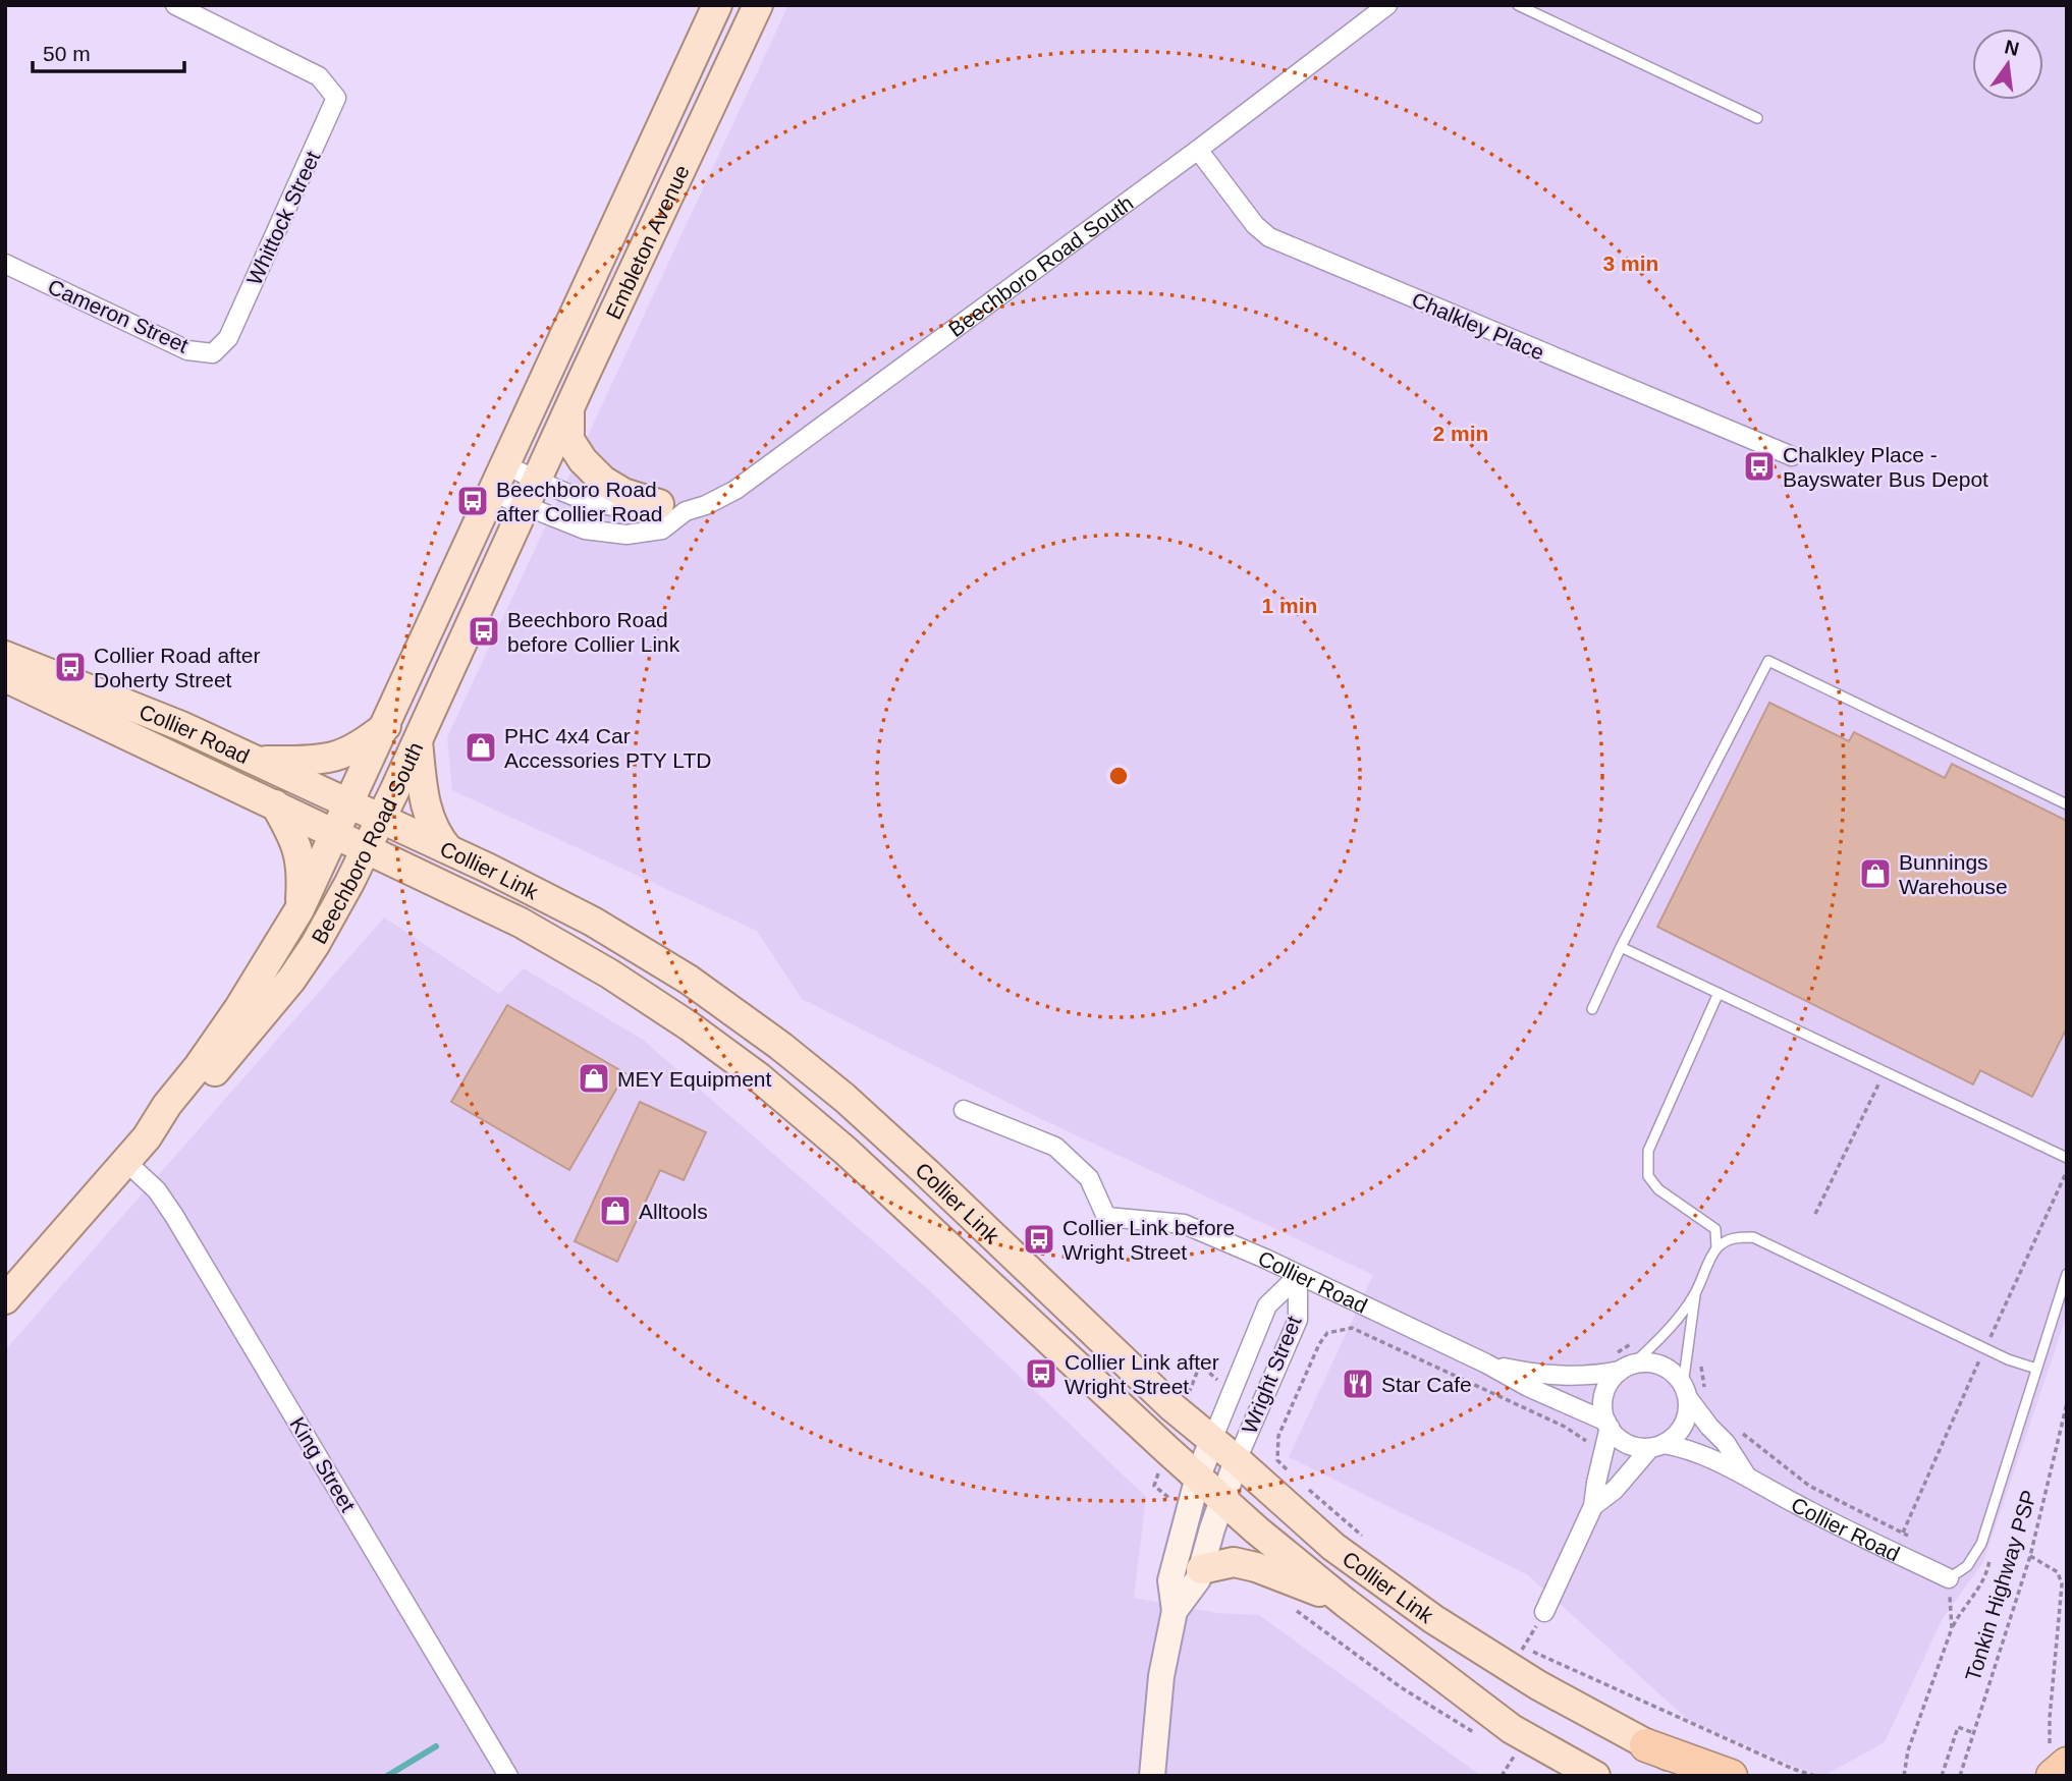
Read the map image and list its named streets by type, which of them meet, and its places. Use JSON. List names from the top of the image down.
{
  "streets": {
    "main road": [
      "Embleton Avenue",
      "Beechboro Road South",
      "Collier Road",
      "Collier Link"
    ],
    "street": [
      "Whittock Street",
      "Cameron Street",
      "Chalkley Place",
      "Wright Street",
      "King Street"
    ],
    "path": ["Tonkin Highway PSP"]
  },
  "crossings": [
    ["Whittock Street", "Cameron Street"],
    ["Embleton Avenue", "Beechboro Road South"],
    ["Beechboro Road South", "Chalkley Place"],
    ["Beechboro Road South", "Collier Road"],
    ["Beechboro Road South", "Collier Link"],
    ["Beechboro Road South", "King Street"],
    ["Collier Road", "Collier Link"],
    ["Collier Road", "Wright Street"],
    ["Collier Link", "Wright Street"]
  ],
  "places": {
    "bus stop": [
      "Chalkley Place - Bayswater Bus Depot",
      "Beechboro Road after Collier Road",
      "Beechboro Road before Collier Link",
      "Collier Road after Doherty Street",
      "Collier Link before Wright Street",
      "Collier Link after Wright Street"
    ],
    "shop": [
      "PHC 4x4 Car Accessories PTY LTD",
      "Bunnings Warehouse",
      "MEY Equipment",
      "Alltools"
    ],
    "restaurant": ["Star Cafe"]
  },
  "scale_bar": "50 m",
  "north": "top",
  "rings": ["3 min", "2 min", "1 min"]
}
